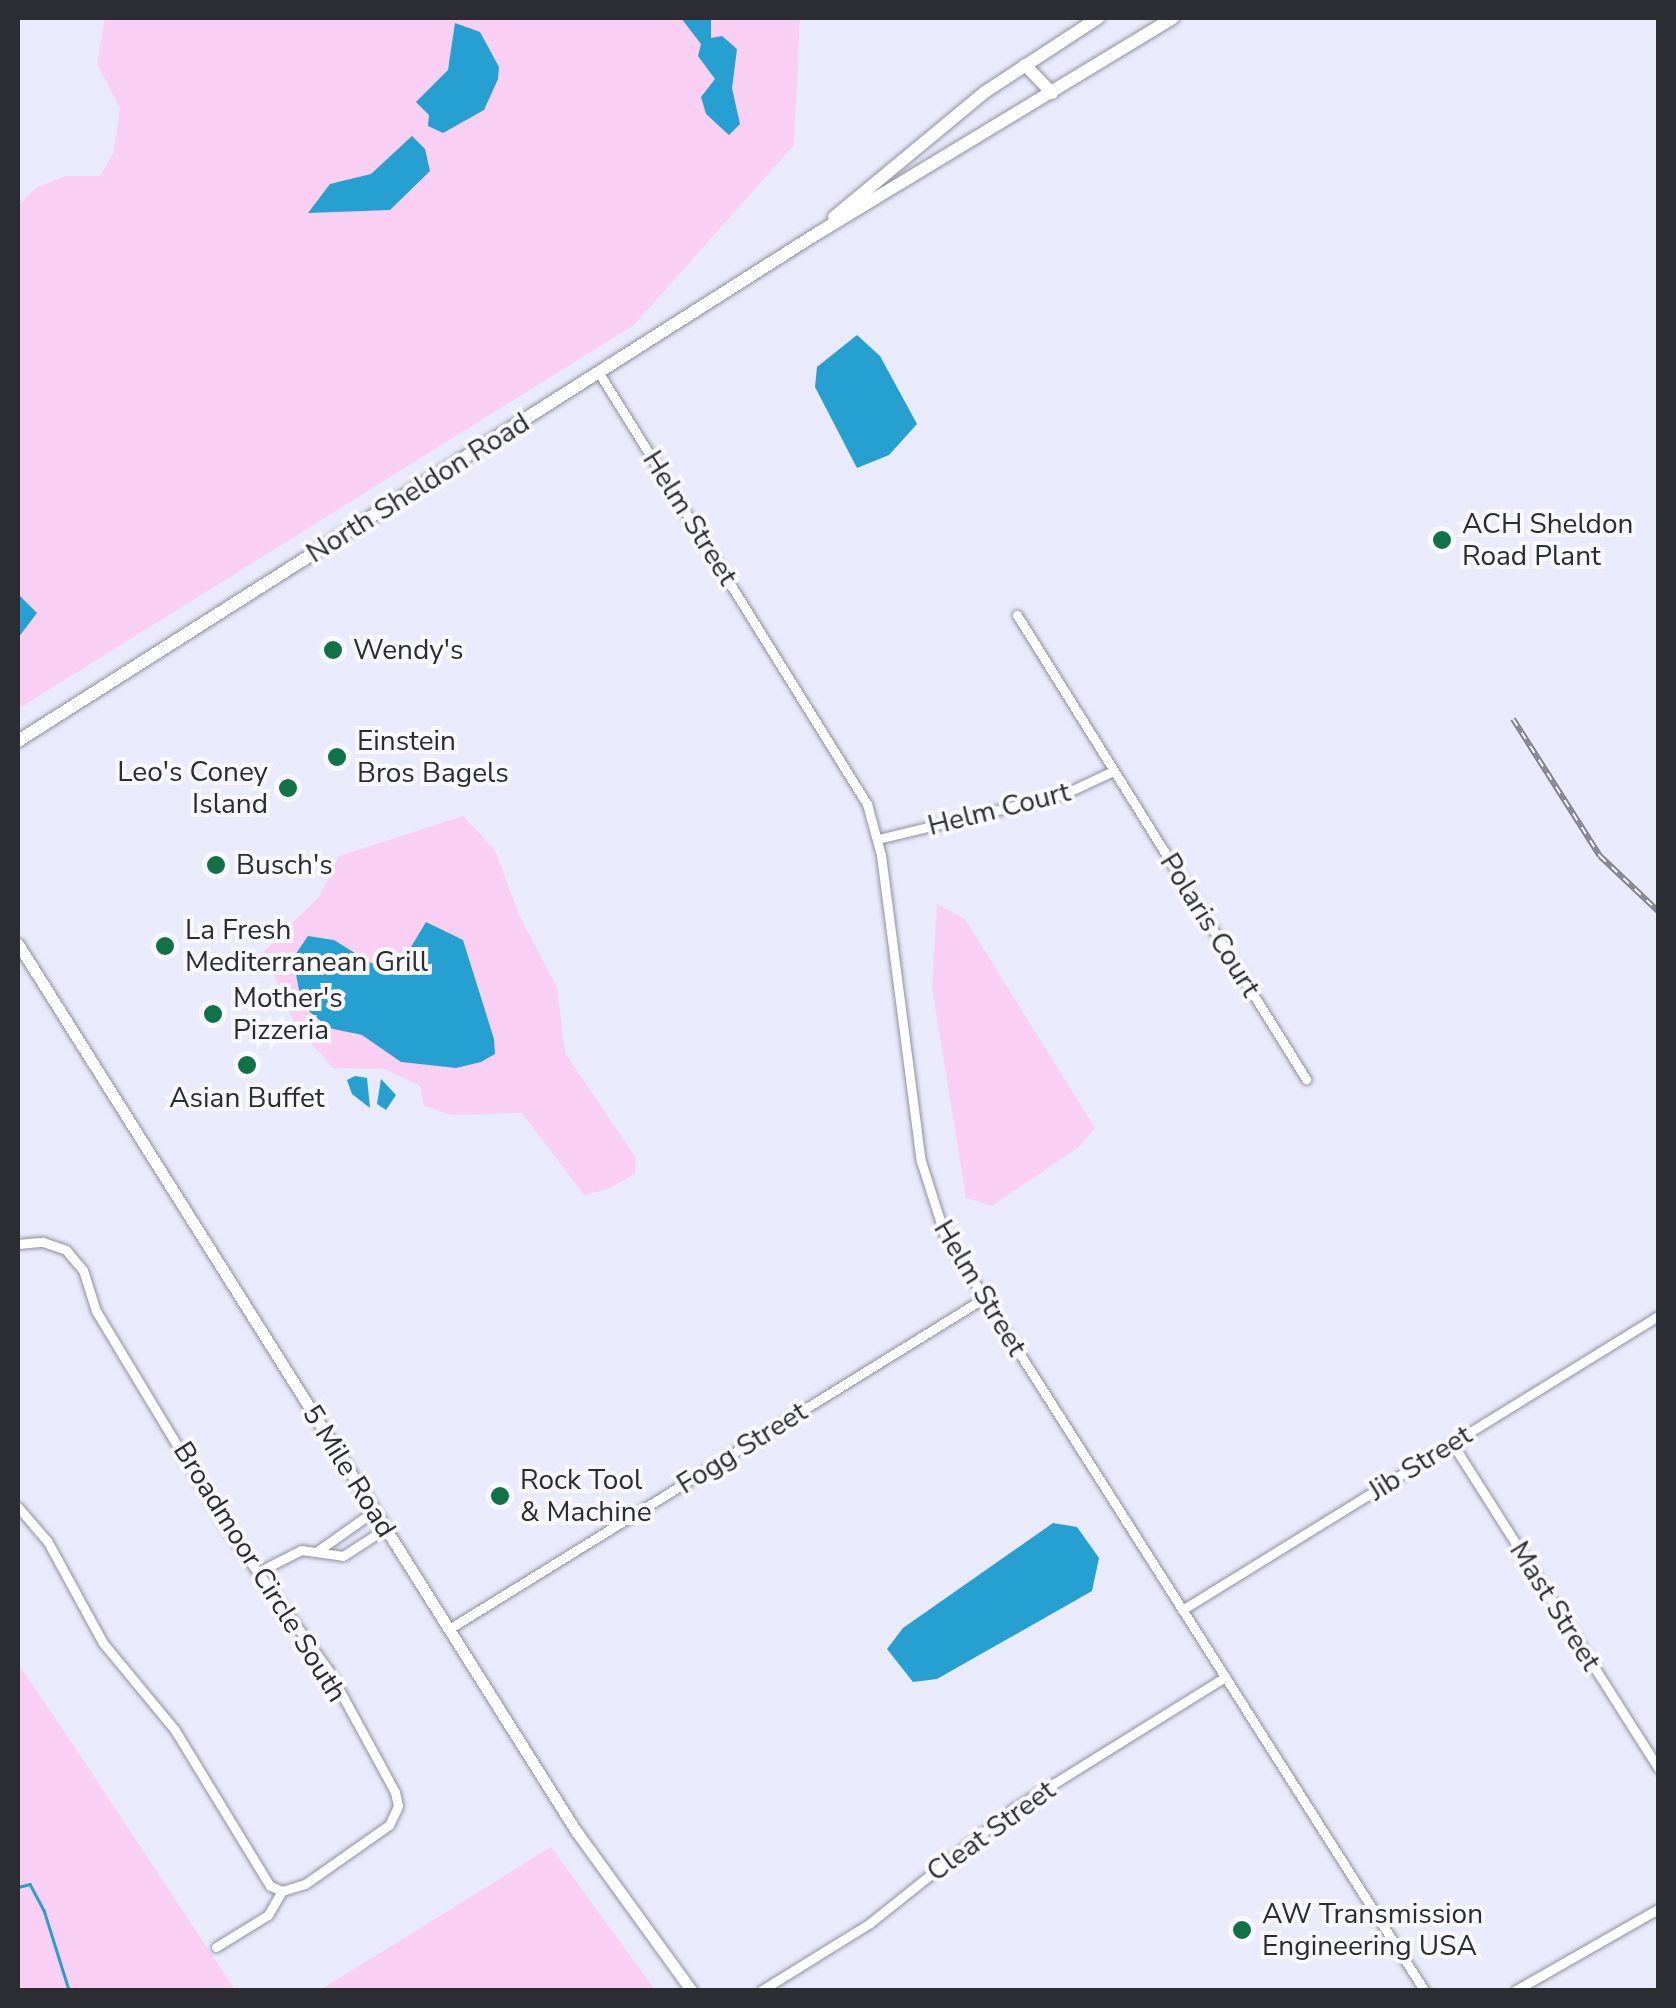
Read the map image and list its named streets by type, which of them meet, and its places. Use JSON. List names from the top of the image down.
{
  "streets": {
    "main road": ["North Sheldon Road"],
    "street": [
      "Helm Street",
      "Helm Court",
      "Polaris Court",
      "Fogg Street",
      "Jib Street",
      "5 Mile Road",
      "Broadmoor Circle South",
      "Mast Street",
      "Cleat Street"
    ]
  },
  "crossings": [
    ["North Sheldon Road", "Helm Street"],
    ["Helm Street", "Helm Court"],
    ["Helm Street", "Fogg Street"],
    ["Helm Street", "Jib Street"],
    ["Helm Street", "Cleat Street"],
    ["Helm Court", "Polaris Court"],
    ["Fogg Street", "5 Mile Road"],
    ["Jib Street", "Mast Street"]
  ],
  "places": [
    "ACH Sheldon Road Plant",
    "Wendy's",
    "Einstein Bros Bagels",
    "Leo's Coney Island",
    "Busch's",
    "La Fresh Mediterranean Grill",
    "Mother's Pizzeria",
    "Asian Buffet",
    "Rock Tool & Machine",
    "AW Transmission Engineering USA"
  ]
}
